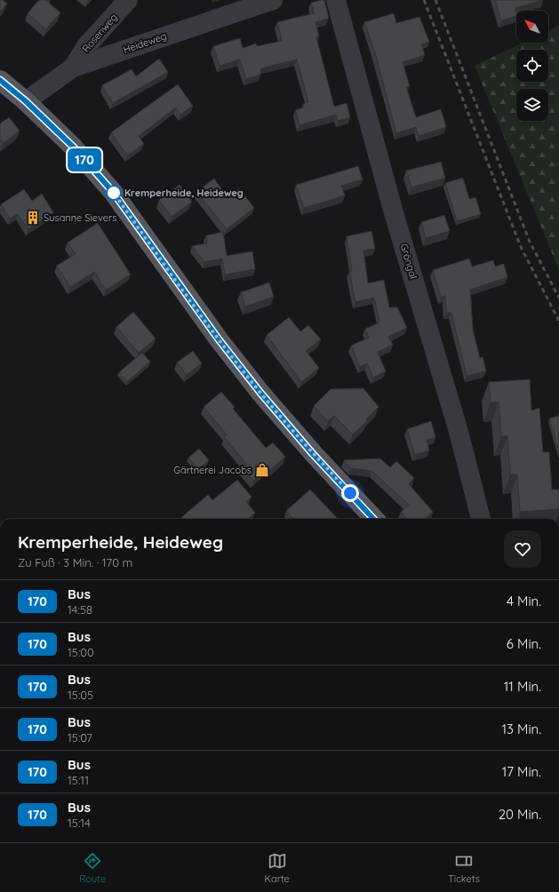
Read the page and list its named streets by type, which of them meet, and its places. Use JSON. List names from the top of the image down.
{
  "streets": {
    "street": ["Rosenweg", "Heideweg", "Gröngal"]
  },
  "crossings": [
    ["Rosenweg", "Heideweg"]
  ],
  "places": {
    "other": ["Kremperheide, Heideweg"],
    "building": ["Susanne Sievers"],
    "shop": ["Gärtnerei Jacobs"]
  },
  "lines": ["bus line 170"],
  "north": "top left",
  "page": {
    "on_map": "170",
    "heading": ["Kremperheide, Heideweg", "Zu Fuß · 3 Min. · 170 m"],
    "list": [
      {
        "mark": "170",
        "name": "Bus",
        "note": "14:58",
        "value": "4 Min."
      },
      {
        "mark": "170",
        "name": "Bus",
        "note": "15:00",
        "value": "6 Min."
      },
      {
        "mark": "170",
        "name": "Bus",
        "note": "15:05",
        "value": "11 Min."
      },
      {
        "mark": "170",
        "name": "Bus",
        "note": "15:07",
        "value": "13 Min."
      },
      {
        "mark": "170",
        "name": "Bus",
        "note": "15:11",
        "value": "17 Min."
      },
      {
        "mark": "170",
        "name": "Bus",
        "note": "15:14",
        "value": "20 Min."
      }
    ],
    "tabs": ["Route", "Karte", "Tickets"]
  }
}
